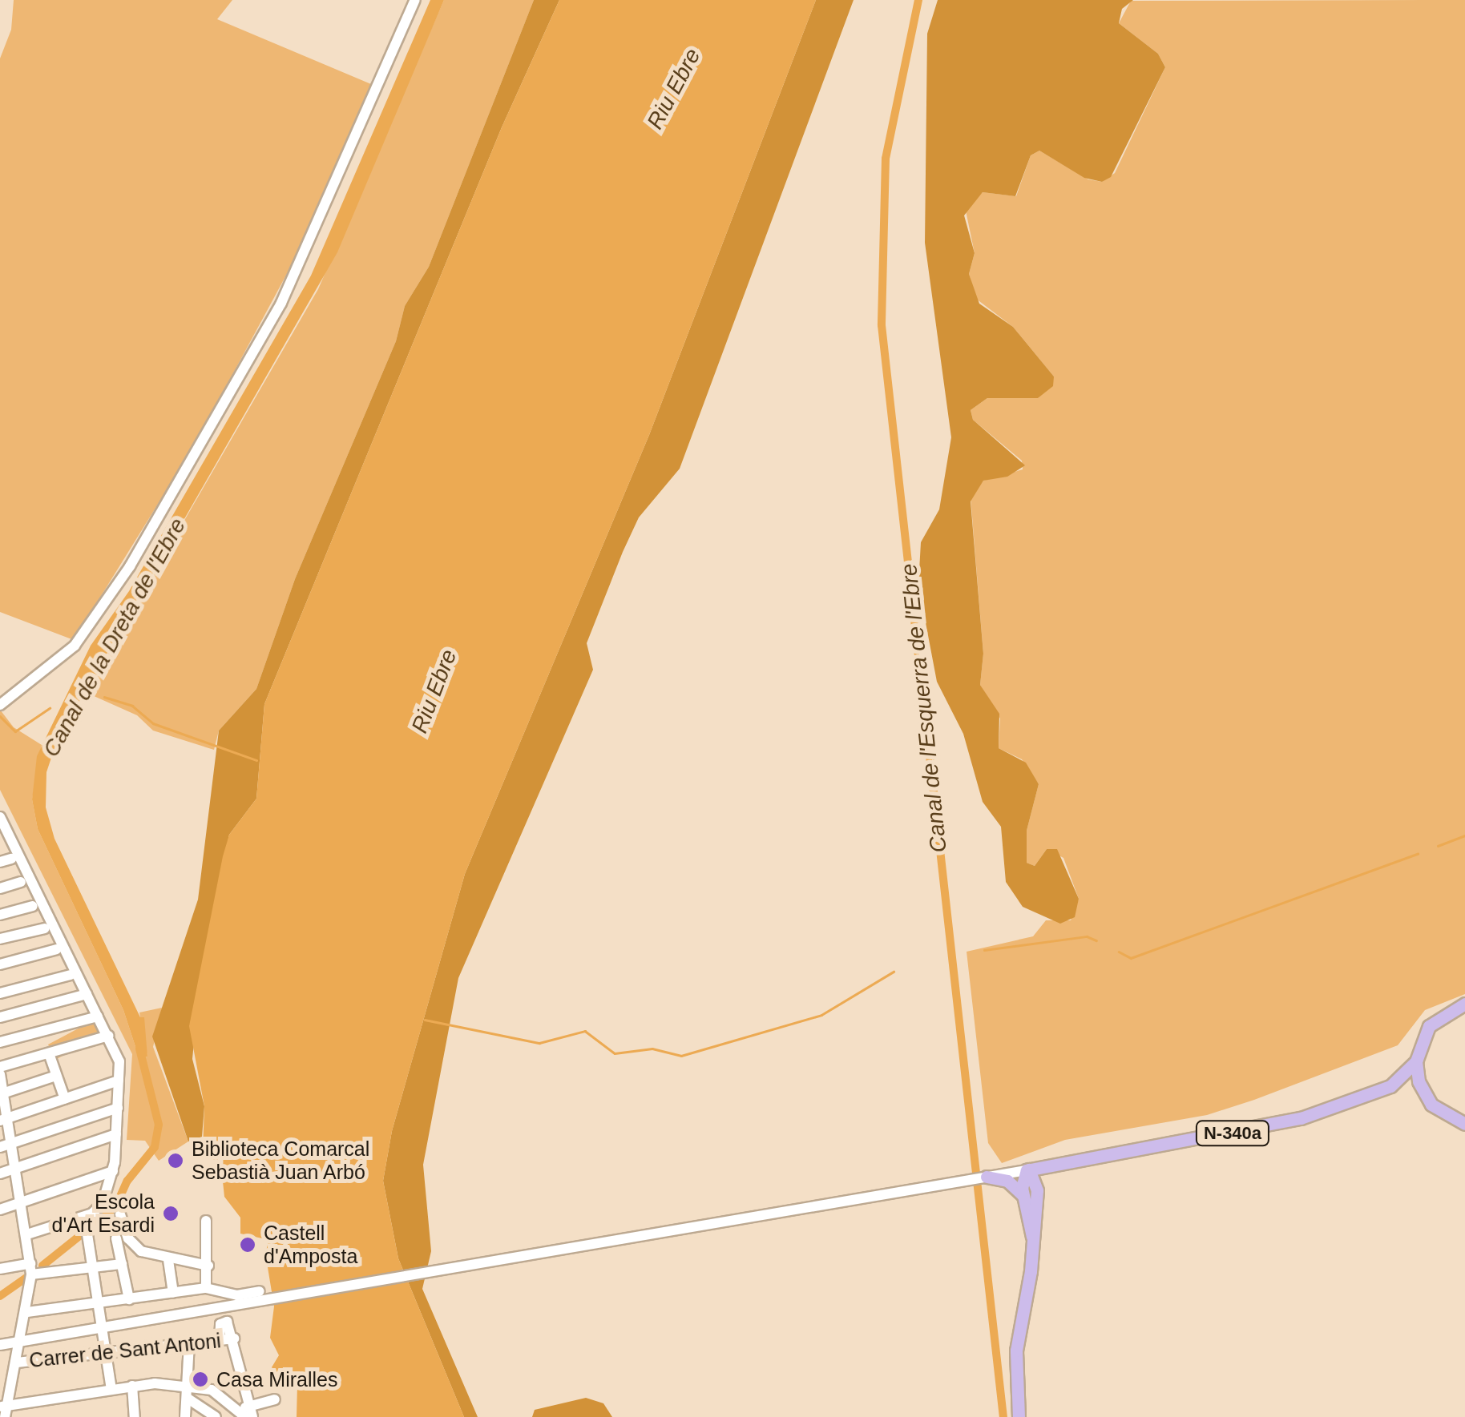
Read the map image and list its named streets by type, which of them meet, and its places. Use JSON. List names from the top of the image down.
{
  "streets": {
    "main road": ["N-340a"],
    "street": ["Carrer de Sant Antoni"]
  },
  "water": ["Riu Ebre", "Canal de la Dreta de l'Ebre", "Canal de l'Esquerra de l'Ebre"],
  "places": [
    "Biblioteca Comarcal Sebastià Juan Arbó",
    "Escola d'Art Esardi",
    "Castell d'Amposta",
    "Casa Miralles"
  ]
}
